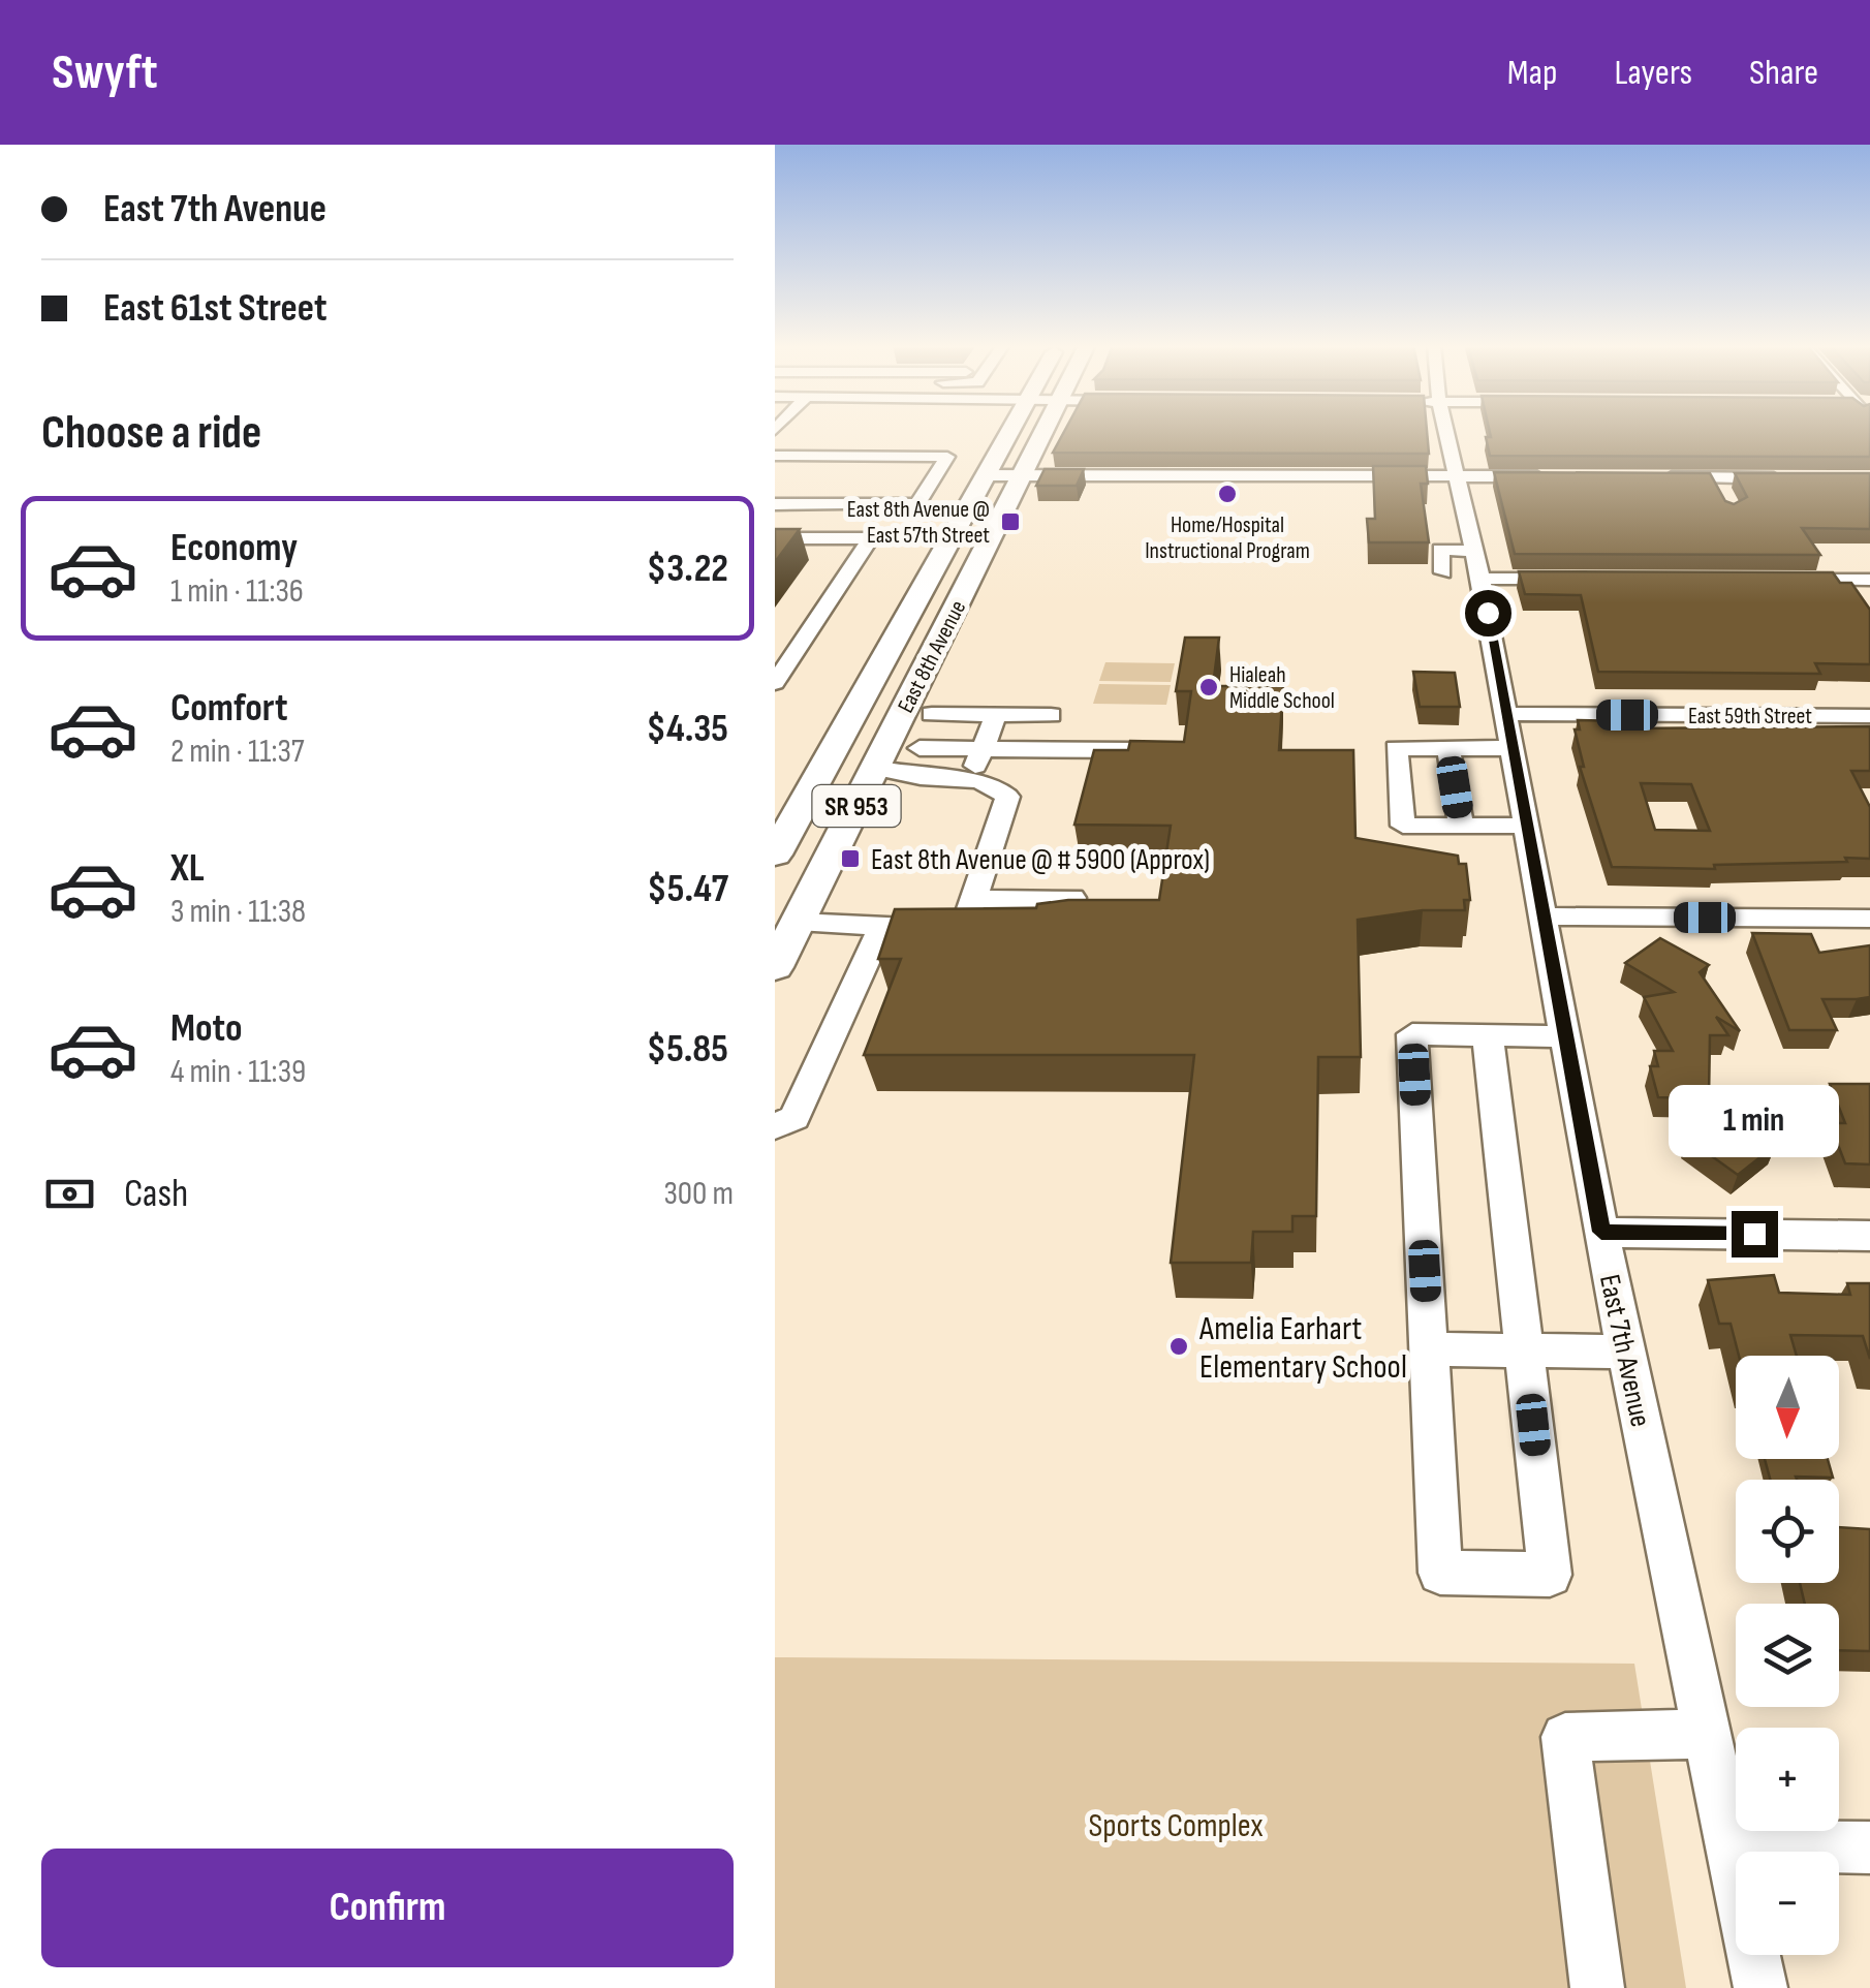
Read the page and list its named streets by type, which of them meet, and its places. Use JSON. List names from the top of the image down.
{
  "streets": {
    "main road": ["East 8th Avenue", "SR 953"],
    "street": ["East 59th Street", "East 7th Avenue"]
  },
  "crossings": [
    ["East 59th Street", "East 7th Avenue"]
  ],
  "parks": ["Sports Complex"],
  "places": {
    "other": ["Home/Hospital Instructional Program", "Hialeah Middle School", "Amelia Earhart Elementary School"],
    "transit": ["East 8th Avenue @ East 57th Street", "East 8th Avenue @ # 5900 (Approx)"]
  },
  "north": "bottom",
  "page": {
    "header": "Swyft",
    "nav": ["Map", "Layers", "Share"],
    "banner": ["East 7th Avenue", "East 61st Street"],
    "heading": "Choose a ride",
    "list": [
      {
        "name": "Economy",
        "note": "1 min · 11:36",
        "value": "$3.22"
      },
      {
        "name": "Comfort",
        "note": "2 min · 11:37",
        "value": "$4.35"
      },
      {
        "name": "XL",
        "note": "3 min · 11:38",
        "value": "$5.47"
      },
      {
        "name": "Moto",
        "note": "4 min · 11:39",
        "value": "$5.85"
      }
    ],
    "bubble": "1 min",
    "pay": ["Cash", "300 m"],
    "map_buttons": ["+", "−"],
    "buttons": "Confirm"
  }
}
